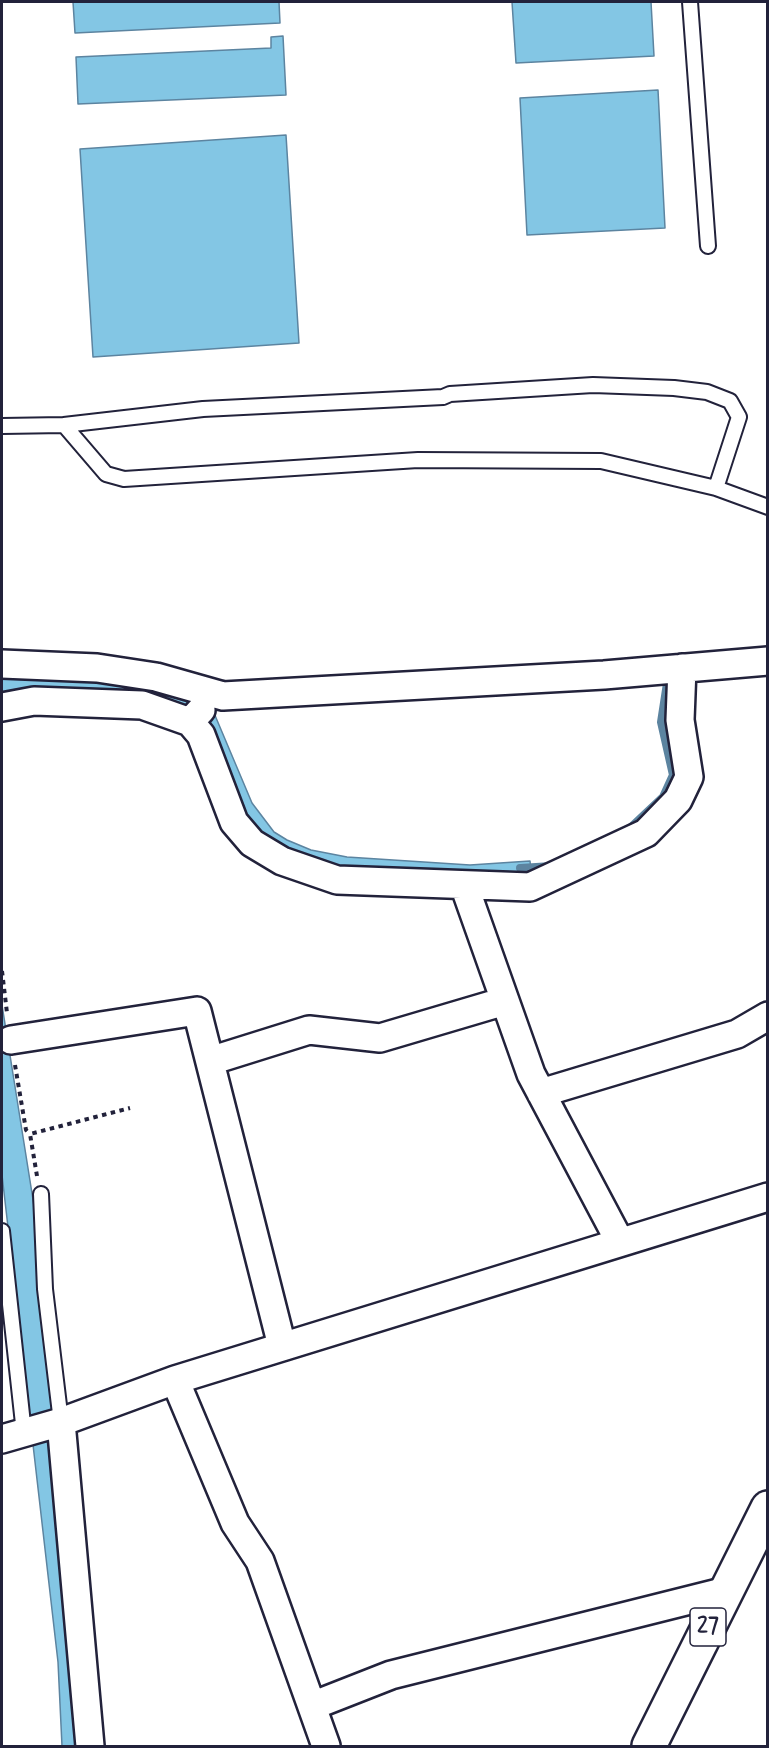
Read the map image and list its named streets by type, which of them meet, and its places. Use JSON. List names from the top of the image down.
{
  "streets": {
    "main road": ["27"]
  }
}
